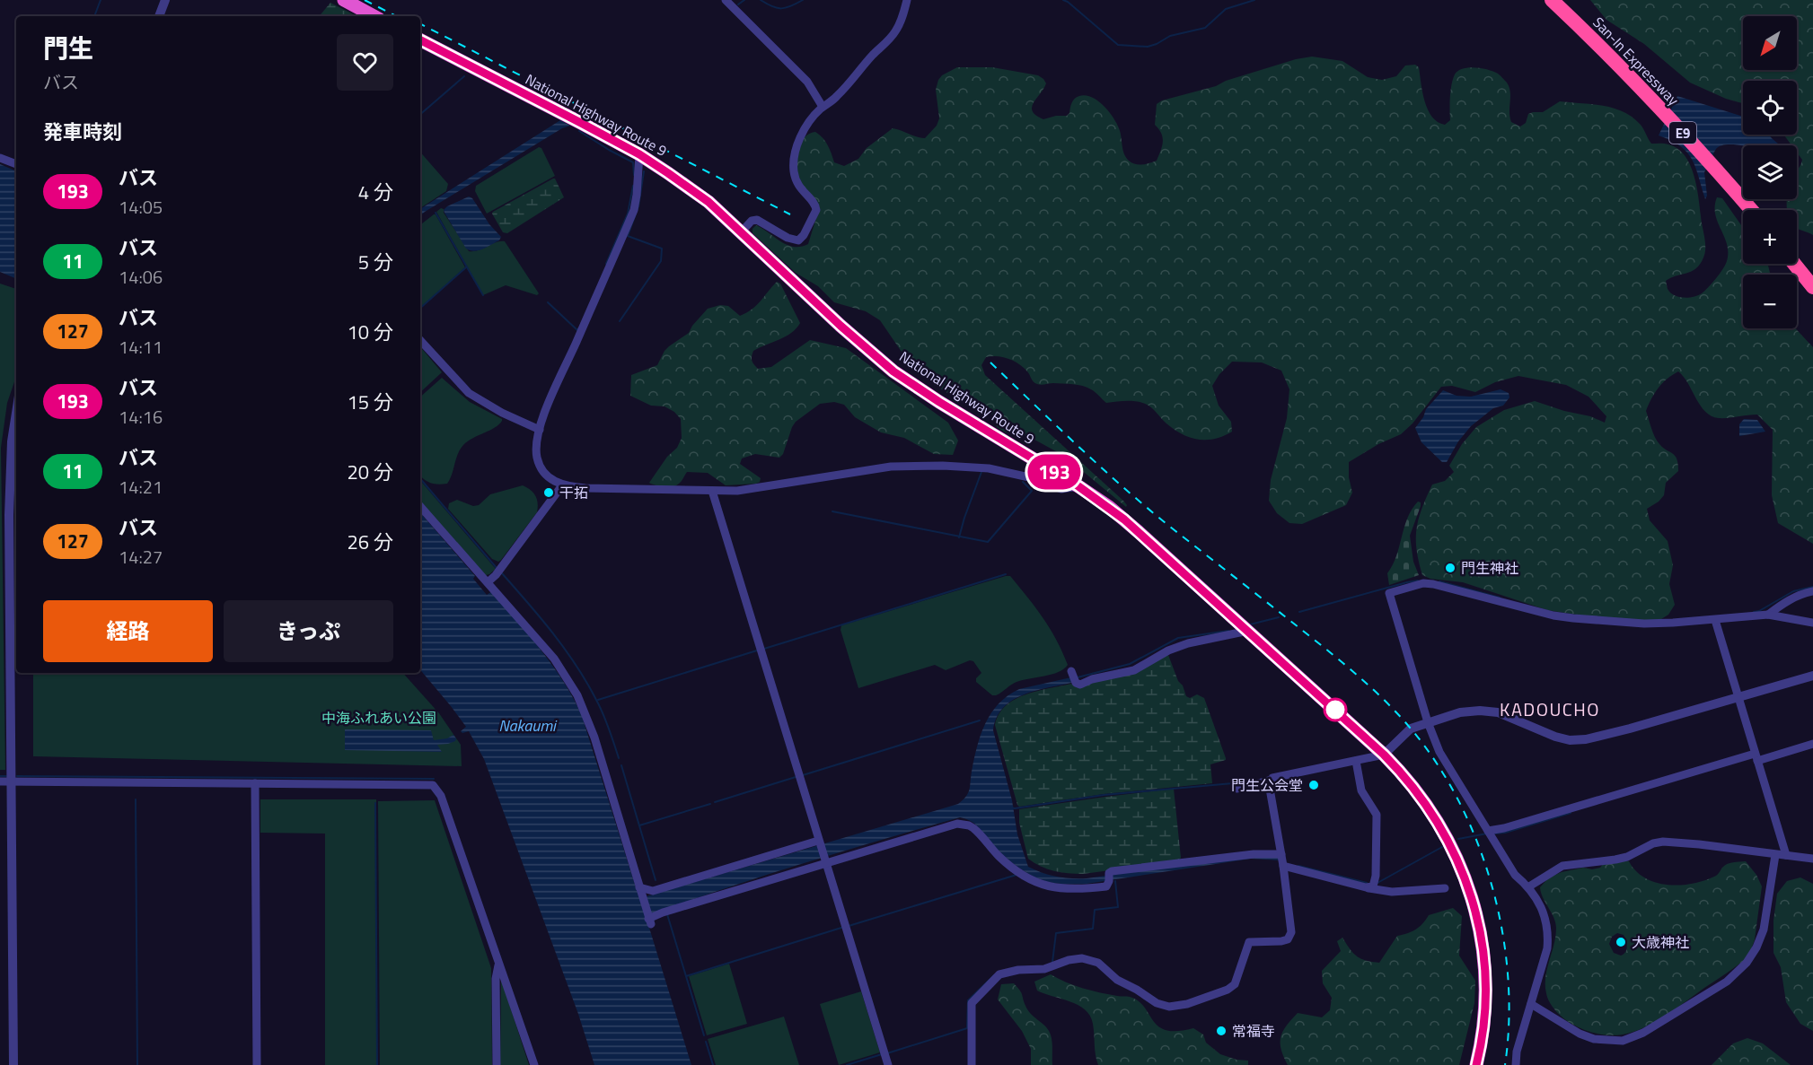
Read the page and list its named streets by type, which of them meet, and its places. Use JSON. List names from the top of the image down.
{
  "streets": {
    "highway": ["San-In Expressway", "National Highway Route 9", "E9"]
  },
  "districts": ["KADOUCHO"],
  "water": ["Nakaumi"],
  "parks": ["中海ふれあい公園"],
  "places": [
    "干拓",
    "門生神社",
    "門生公会堂",
    "大歳神社",
    "常福寺"
  ],
  "lines": ["bus line 193"],
  "north": "bottom left",
  "page": {
    "on_map": "193",
    "map_buttons": ["+", "−"],
    "heading": [
      ["門生", "バス"],
      "発車時刻"
    ],
    "list": [
      {
        "mark": "193",
        "name": "バス",
        "note": "14:05",
        "value": "4 分"
      },
      {
        "mark": "11",
        "name": "バス",
        "note": "14:06",
        "value": "5 分"
      },
      {
        "mark": "127",
        "name": "バス",
        "note": "14:11",
        "value": "10 分"
      },
      {
        "mark": "193",
        "name": "バス",
        "note": "14:16",
        "value": "15 分"
      },
      {
        "mark": "11",
        "name": "バス",
        "note": "14:21",
        "value": "20 分"
      },
      {
        "mark": "127",
        "name": "バス",
        "note": "14:27",
        "value": "26 分"
      }
    ],
    "buttons": ["経路", "きっぷ"]
  }
}
